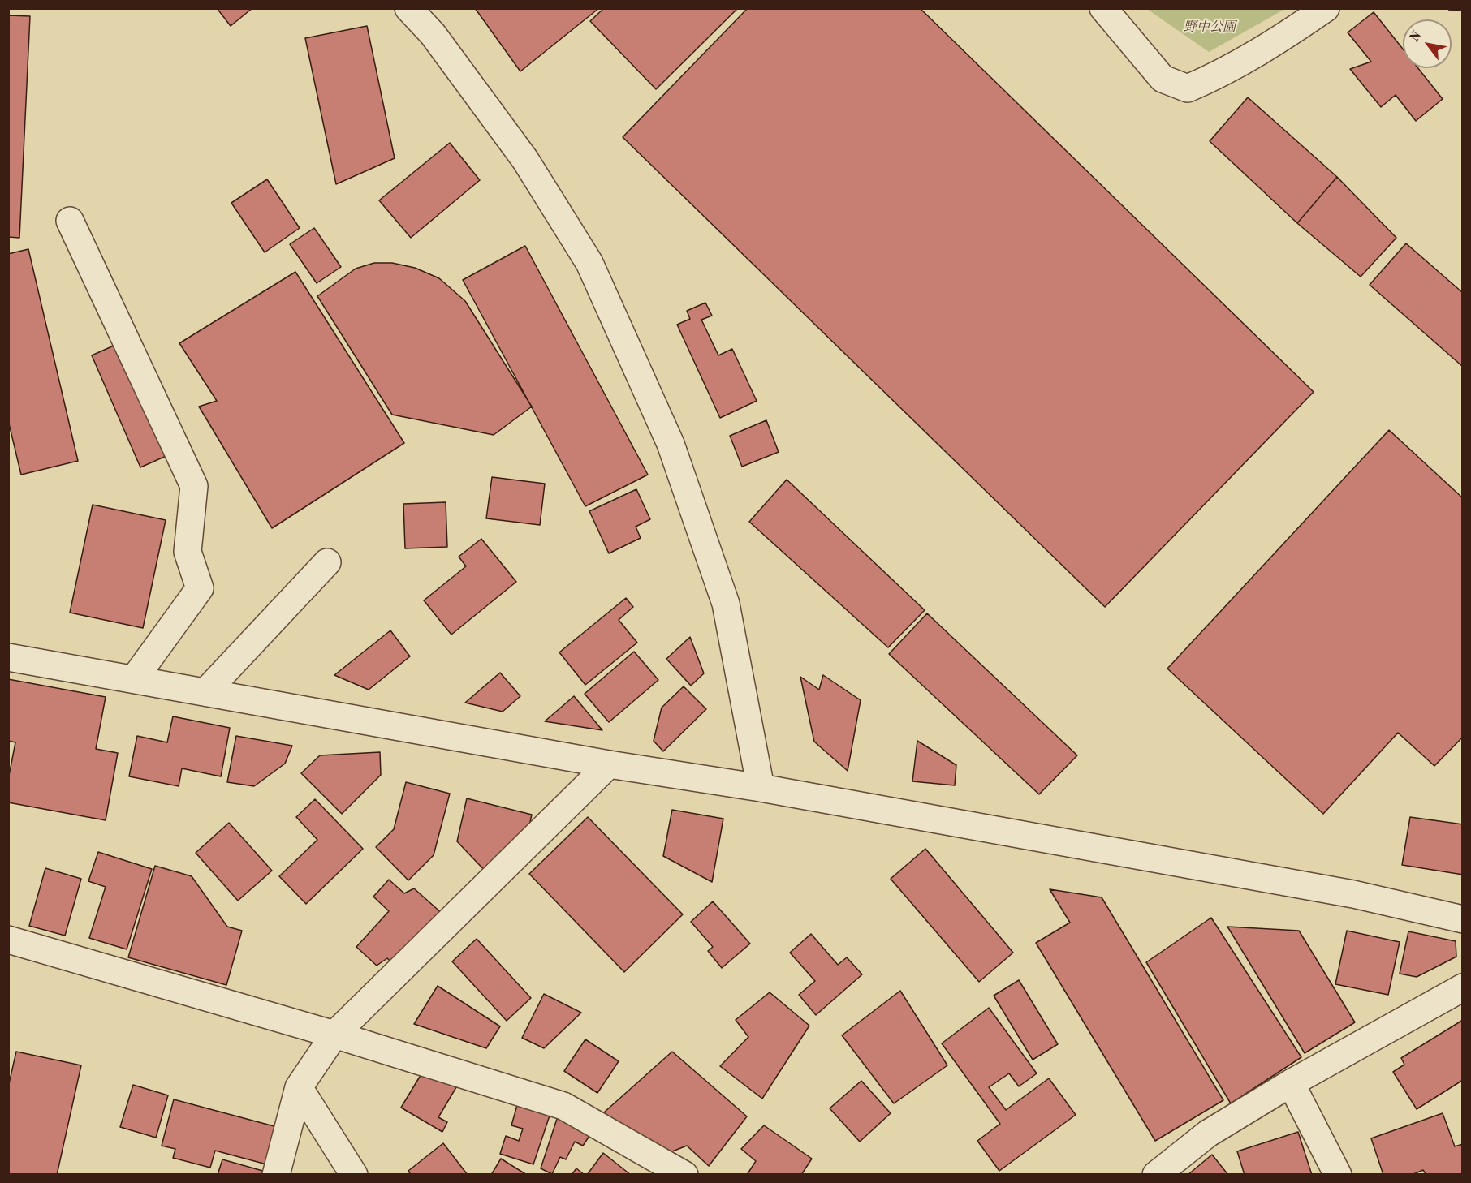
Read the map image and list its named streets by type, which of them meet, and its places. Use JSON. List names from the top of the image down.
{
  "parks": ["野中公園"],
  "north": "top left"
}
